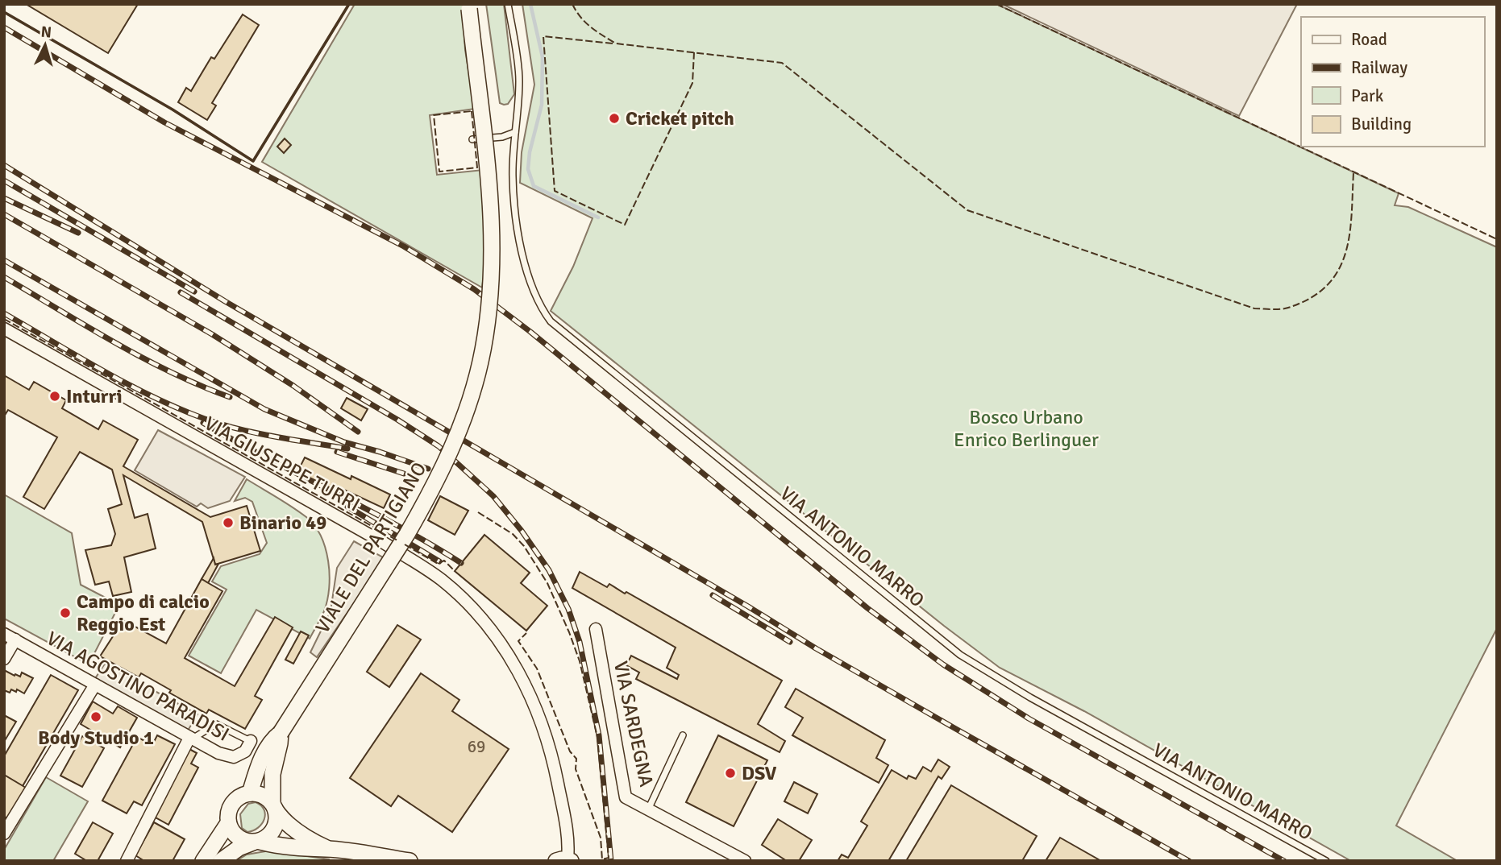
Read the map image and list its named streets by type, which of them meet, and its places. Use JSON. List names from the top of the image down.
{
  "streets": {
    "main road": ["VIALE DEL PARTIGIANO"],
    "street": ["VIA GIUSEPPE TURRI", "VIA AGOSTINO PARADISI", "VIA SARDEGNA"],
    "lane": ["VIA ANTONIO MARRO"]
  },
  "parks": ["Bosco Urbano Enrico Berlinguer"],
  "places": [
    "Cricket pitch",
    "Inturri",
    "Binario 49",
    "Campo di calcio Reggio Est",
    "Body Studio 1",
    "DSV"
  ],
  "house_numbers": ["69"],
  "legend": [
    "Road",
    "Railway",
    "Park",
    "Building"
  ],
  "north": "top"
}
